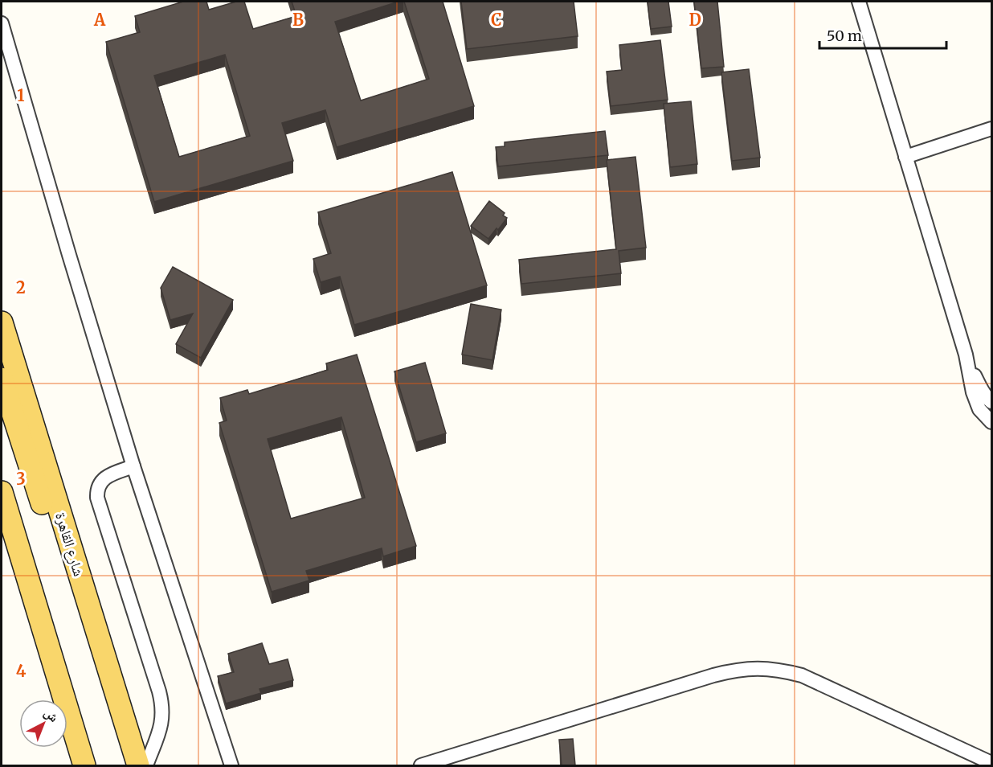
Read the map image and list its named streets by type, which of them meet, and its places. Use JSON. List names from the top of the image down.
{
  "streets": {
    "main road": ["شارع القاهرة"]
  },
  "scale_bar": "50 m",
  "north": "top right",
  "grid": {
    "columns": [
      "A",
      "B",
      "C",
      "D"
    ],
    "rows": [
      "1",
      "2",
      "3",
      "4"
    ]
  }
}
